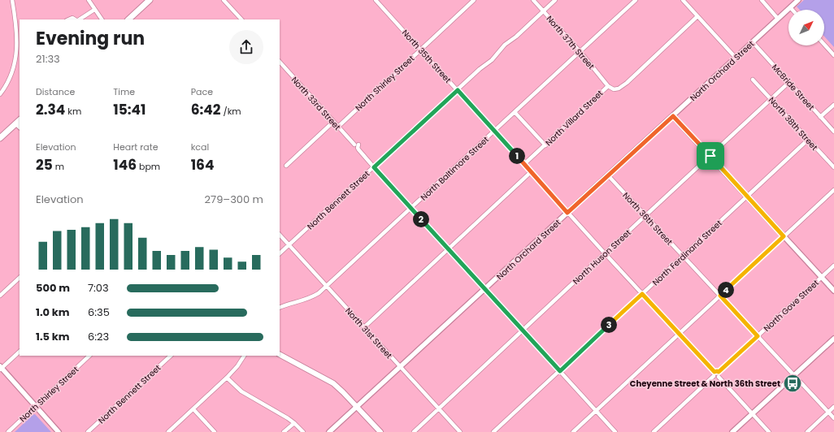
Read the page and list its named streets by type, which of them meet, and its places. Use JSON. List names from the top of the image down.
{
  "streets": {
    "street": [
      "North 37th Street",
      "North 35th Street",
      "North Orchard Street",
      "North Shirley Street",
      "McBride Street",
      "North 33rd Street",
      "North Villard Street",
      "North 38th Street",
      "North Baltimore Street",
      "North Bennett Street",
      "North 36th Street",
      "North Ferdinand Street",
      "North Huson Street",
      "North Gove Street",
      "North 31st Street"
    ]
  },
  "crossings": [
    ["North 37th Street", "North Villard Street"],
    ["North 37th Street", "North Baltimore Street"],
    ["North 37th Street", "North Bennett Street"],
    ["North 35th Street", "North Orchard Street"],
    ["North 35th Street", "North Shirley Street"],
    ["North 35th Street", "North Villard Street"],
    ["North 35th Street", "North Baltimore Street"],
    ["North 35th Street", "North Bennett Street"],
    ["North 35th Street", "North Ferdinand Street"],
    ["North 35th Street", "North Huson Street"],
    ["North 35th Street", "North Gove Street"],
    ["North Orchard Street", "McBride Street"],
    ["North Orchard Street", "North 33rd Street"],
    ["North Orchard Street", "North 36th Street"],
    ["North Orchard Street", "North 31st Street"],
    ["North Shirley Street", "North 33rd Street"],
    ["McBride Street", "North Huson Street"],
    ["North 33rd Street", "North Baltimore Street"],
    ["North 33rd Street", "North Bennett Street"],
    ["North 33rd Street", "North Ferdinand Street"],
    ["North 33rd Street", "North Huson Street"],
    ["North 38th Street", "North Ferdinand Street"],
    ["North 38th Street", "North Huson Street"],
    ["North Baltimore Street", "North 31st Street"],
    ["North Bennett Street", "North 31st Street"],
    ["North 36th Street", "North Ferdinand Street"],
    ["North 36th Street", "North Huson Street"],
    ["North 36th Street", "North Gove Street"],
    ["North Huson Street", "North 31st Street"]
  ],
  "places": {
    "bus stop": ["Cheyenne Street & North 36th Street"]
  },
  "north": "top right",
  "page": {
    "heading": ["Evening run", "21:33"],
    "stats": [
      ["Distance", "2.34 km"],
      ["Time", "15:41"],
      ["Pace", "6:42 /km"],
      ["Elevation", "25 m"],
      ["Heart rate", "146 bpm"],
      ["kcal", "164"]
    ],
    "pins": [
      "1",
      "2",
      "4",
      "3"
    ],
    "chart": ["Elevation", "279–300 m"],
    "list": [
      {
        "name": "500 m",
        "note": "7:03"
      },
      {
        "name": "1.0 km",
        "note": "6:35"
      },
      {
        "name": "1.5 km",
        "note": "6:23"
      }
    ]
  }
}
